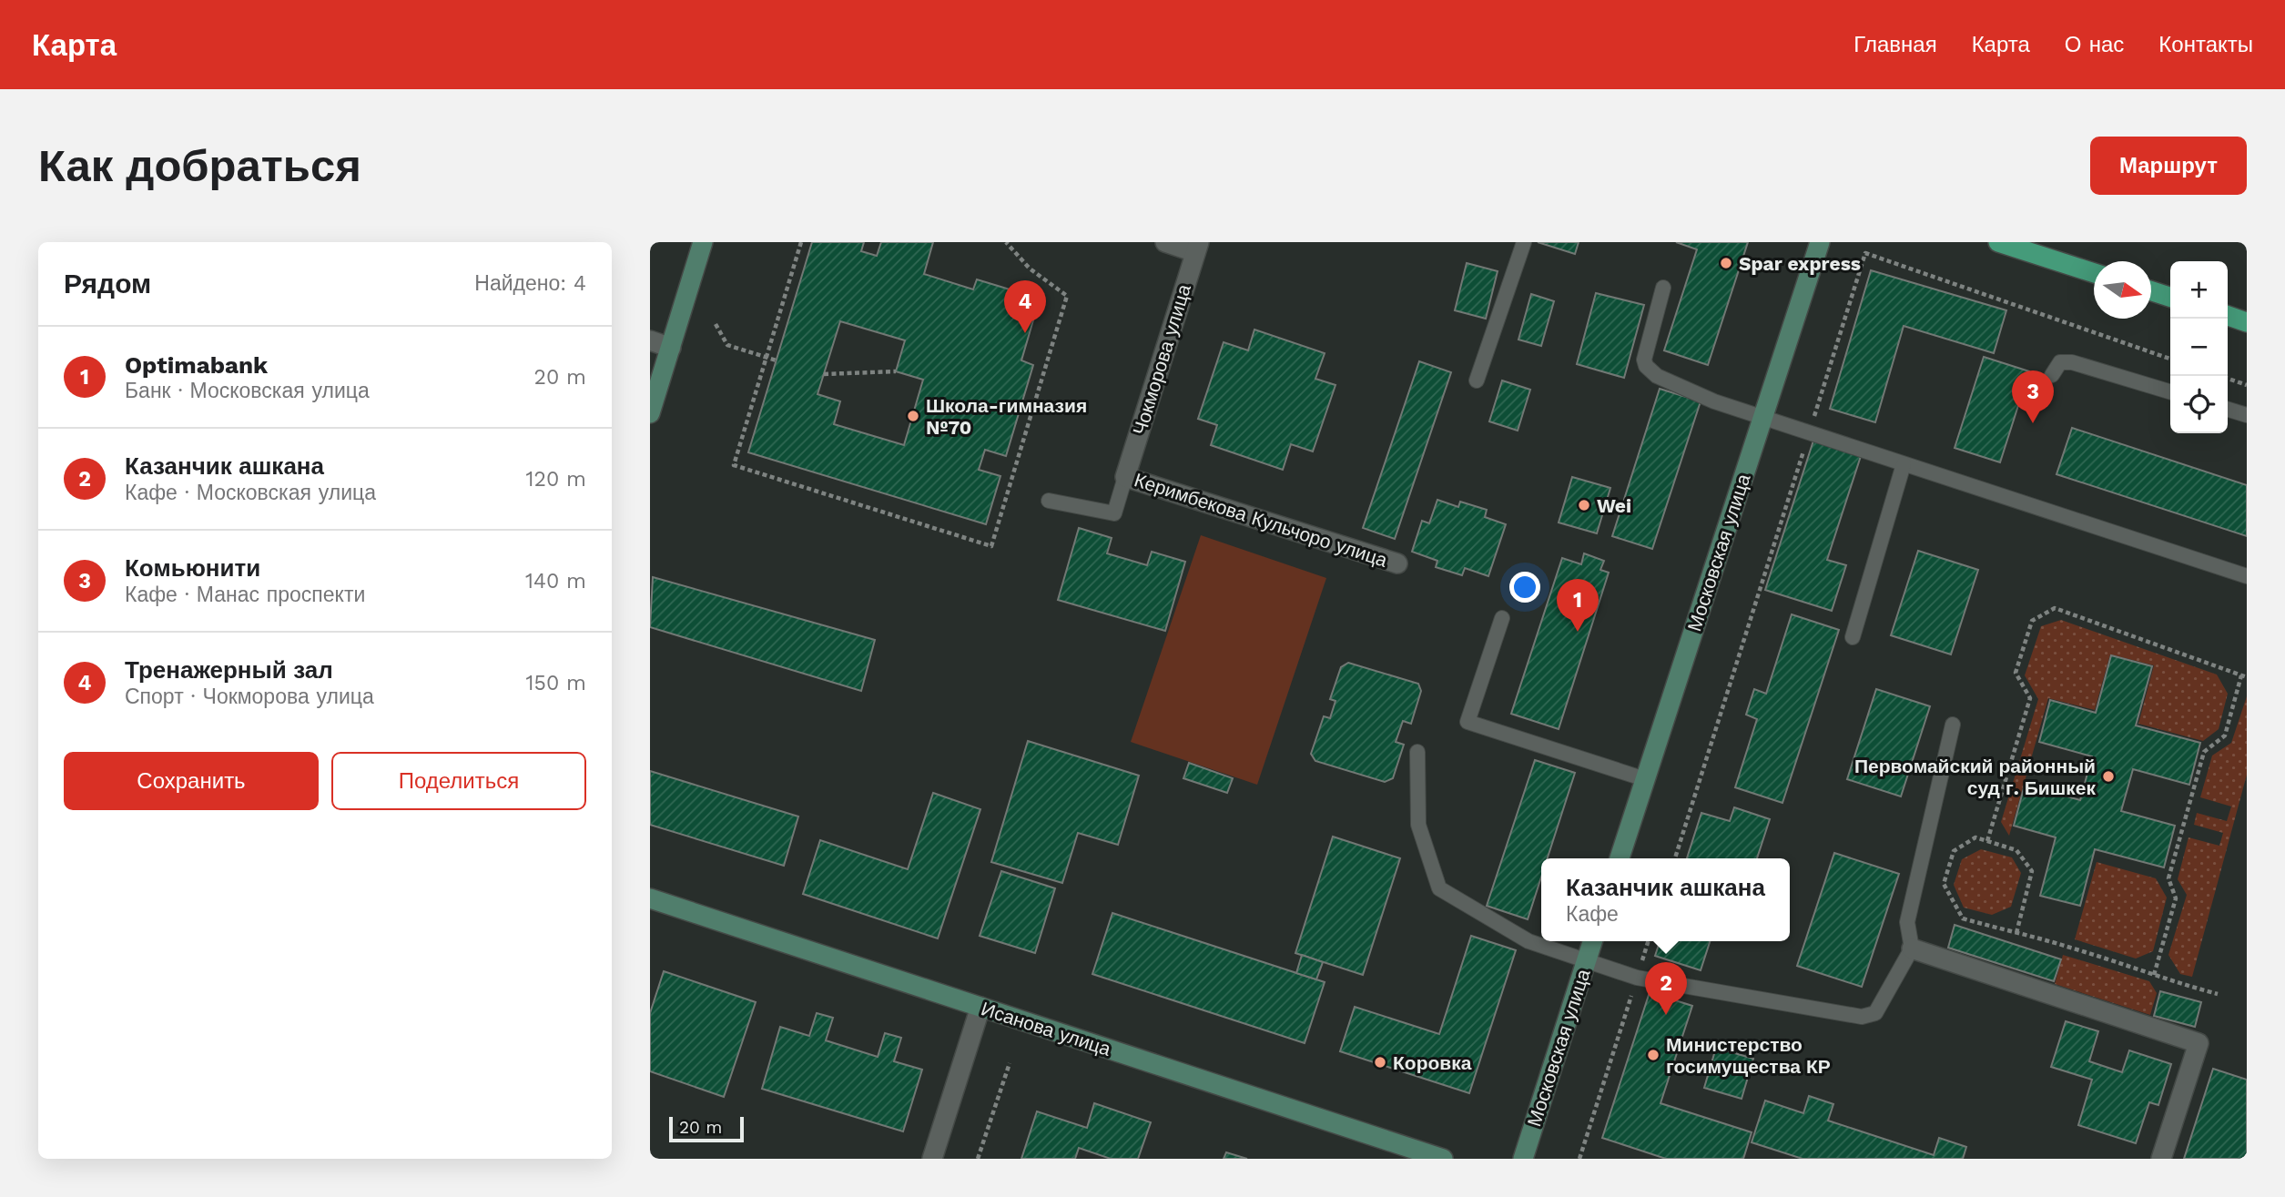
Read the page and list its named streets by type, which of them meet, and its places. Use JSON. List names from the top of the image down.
{
  "streets": {
    "main road": ["Московская улица", "Исанова улица"],
    "street": ["Чокморова улица", "Керимбекова Кульчоро улица"]
  },
  "crossings": [
    ["Чокморова улица", "Керимбекова Кульчоро улица"]
  ],
  "places": [
    "Spar express",
    "Школа-гимназия №70",
    "Wei",
    "Первомайский районный суд г. Бишкек",
    "Министерство госимущества КР",
    "Коровка"
  ],
  "scale_bar": "20 m",
  "north": "right",
  "page": {
    "header": "Карта",
    "nav": [
      "Главная",
      "Карта",
      "О нас",
      "Контакты"
    ],
    "buttons": [
      "Маршрут",
      ["Сохранить", "Поделиться"]
    ],
    "title": "Как добраться",
    "heading": ["Рядом", "Найдено: 4"],
    "map_buttons": ["+", "−"],
    "pins": [
      "4",
      "3",
      "1",
      "2"
    ],
    "list": [
      {
        "mark": "1",
        "name": "Optimabank",
        "note": "Банк · Московская улица",
        "value": "20 m"
      },
      {
        "mark": "2",
        "name": "Казанчик ашкана",
        "note": "Кафе · Московская улица",
        "value": "120 m"
      },
      {
        "mark": "3",
        "name": "Комьюнити",
        "note": "Кафе · Манас проспекти",
        "value": "140 m"
      },
      {
        "mark": "4",
        "name": "Тренажерный зал",
        "note": "Спорт · Чокморова улица",
        "value": "150 m"
      }
    ],
    "popup": ["Казанчик ашкана", "Кафе"],
    "scale": "20 m"
  }
}
